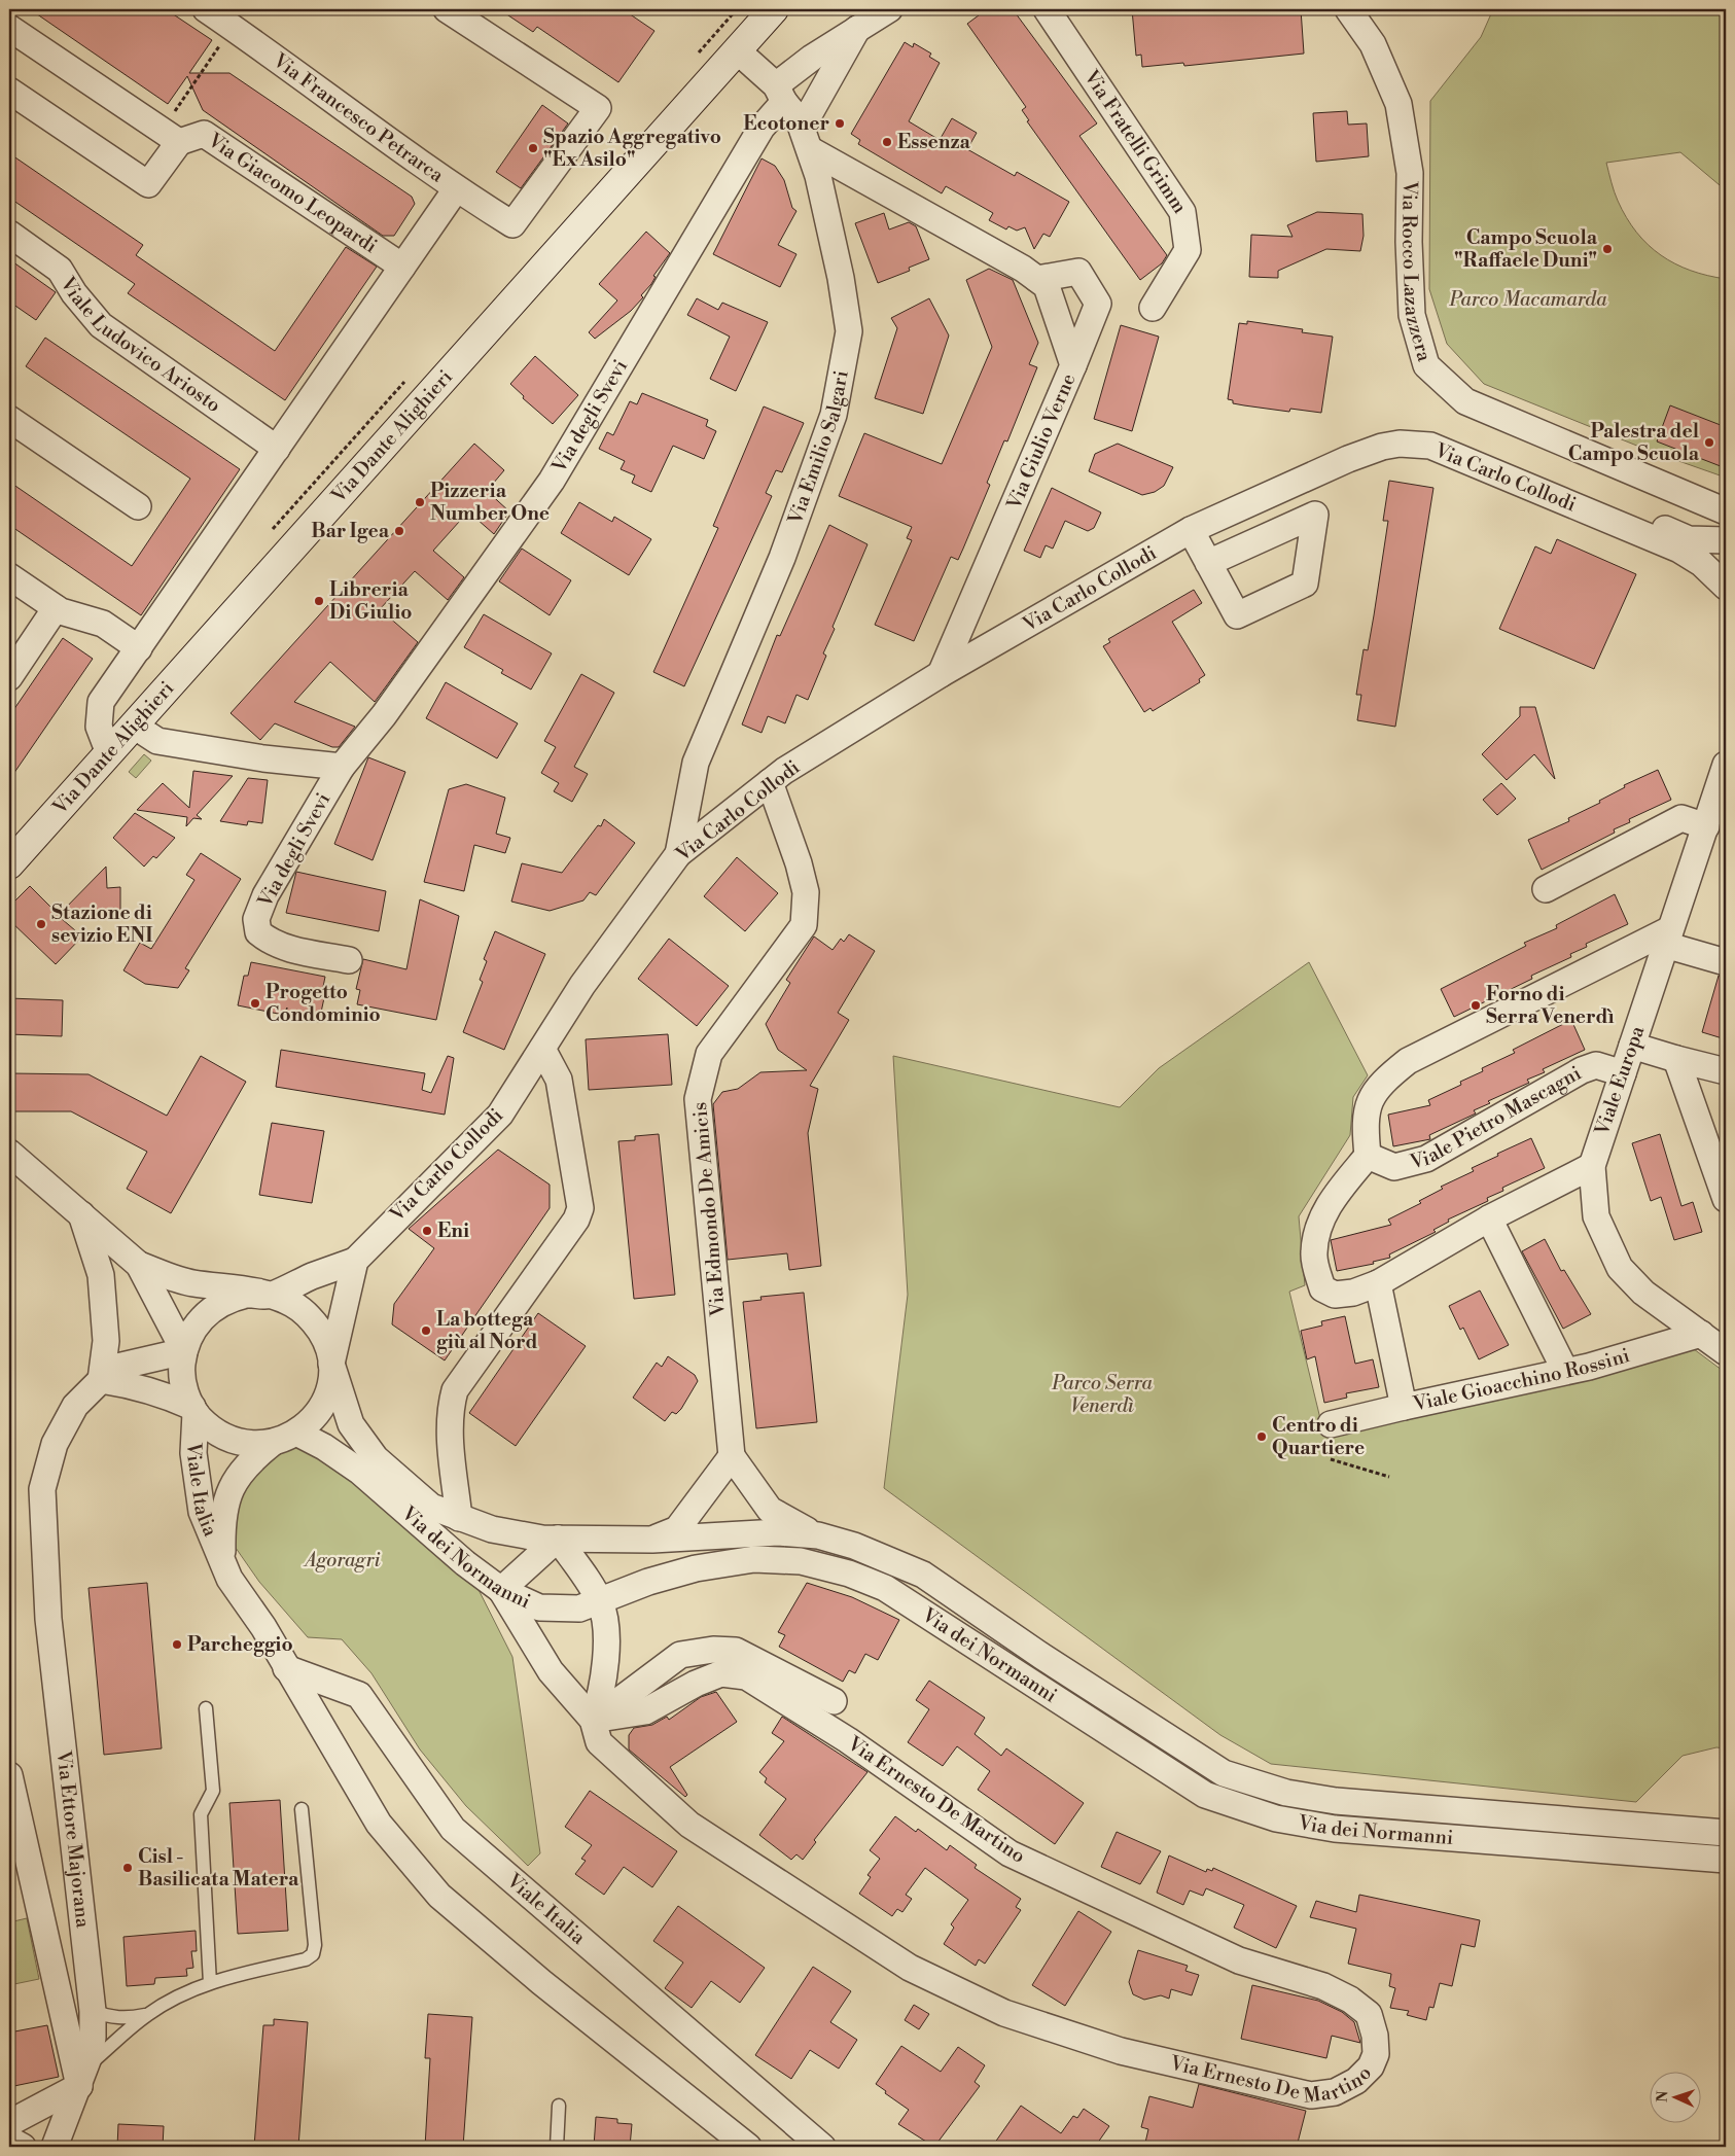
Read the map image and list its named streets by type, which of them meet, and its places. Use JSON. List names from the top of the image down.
{
  "streets": {
    "main road": ["Via Dante Alighieri"],
    "street": [
      "Via Francesco Petrarca",
      "Via Fratelli Grimm",
      "Via Giacomo Leopardi",
      "Via Rocco Lazazzera",
      "Viale Ludovico Ariosto",
      "Via degli Svevi",
      "Via Giulio Verne",
      "Via Emilio Salgari",
      "Via Carlo Collodi",
      "Viale Europa",
      "Viale Pietro Mascagni",
      "Via Edmondo De Amicis",
      "Viale Gioacchino Rossini",
      "Viale Italia",
      "Via dei Normanni",
      "Via Ernesto De Martino",
      "Via Ettore Majorana"
    ]
  },
  "crossings": [
    ["Via degli Svevi", "Via Dante Alighieri"],
    ["Via degli Svevi", "Via Emilio Salgari"],
    ["Via Dante Alighieri", "Via Emilio Salgari"],
    ["Via Giulio Verne", "Via Emilio Salgari"],
    ["Via Giulio Verne", "Via Carlo Collodi"],
    ["Via Emilio Salgari", "Via Carlo Collodi"],
    ["Via Carlo Collodi", "Via Edmondo De Amicis"],
    ["Viale Europa", "Viale Pietro Mascagni"],
    ["Viale Europa", "Viale Gioacchino Rossini"],
    ["Viale Italia", "Via dei Normanni"],
    ["Viale Italia", "Via Ettore Majorana"],
    ["Via dei Normanni", "Via Ettore Majorana"]
  ],
  "parks": ["Parco Macamarda", "Parco Serra Venerdì", "Agoragri"],
  "places": [
    "Ecotoner",
    "Essenza",
    "Spazio Aggregativo \"Ex Asilo\"",
    "Campo Scuola \"Raffaele Duni\"",
    "Palestra del Campo Scuola",
    "Pizzeria Number One",
    "Bar Igea",
    "Libreria Di Giulio",
    "Stazione di sevizio ENI",
    "Progetto Condominio",
    "Forno di Serra Venerdì",
    "Eni",
    "La bottega giù al Nord",
    "Centro di Quartiere",
    "Parcheggio",
    "Cisl - Basilicata Matera"
  ],
  "north": "left"
}
